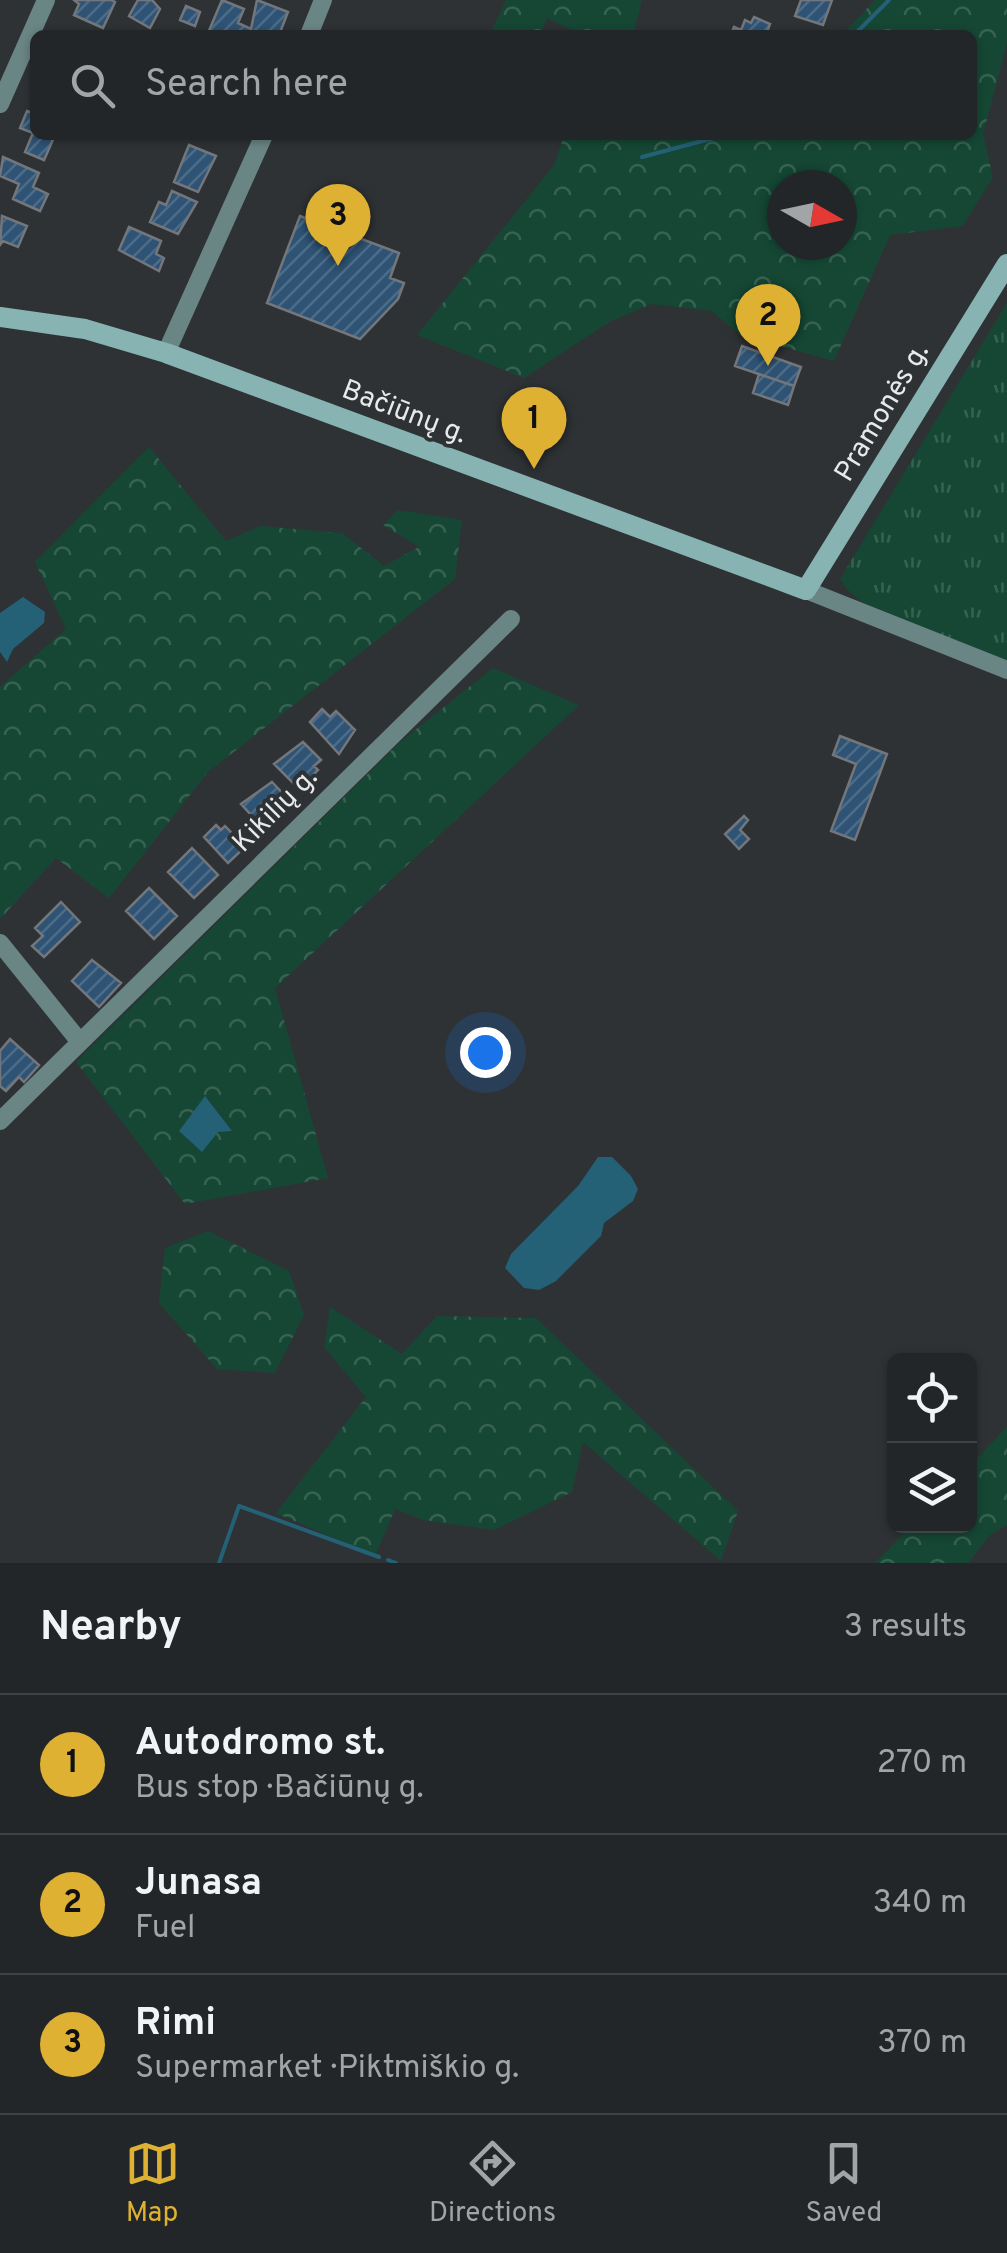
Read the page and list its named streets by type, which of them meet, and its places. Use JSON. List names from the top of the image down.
{
  "streets": {
    "main road": ["Bačiūnų g.", "Pramonės g."],
    "street": ["Kikilių g."]
  },
  "crossings": [
    ["Bačiūnų g.", "Pramonės g."]
  ],
  "north": "right",
  "page": {
    "search": "Search here",
    "pins": ["3", "2", "1"],
    "heading": ["Nearby", "3 results"],
    "list": [
      {
        "mark": "1",
        "name": "Autodromo st.",
        "note": "Bus stop · Bačiūnų g.",
        "value": "270 m"
      },
      {
        "mark": "2",
        "name": "Junasa",
        "note": "Fuel",
        "value": "340 m"
      },
      {
        "mark": "3",
        "name": "Rimi",
        "note": "Supermarket · Piktmiškio g.",
        "value": "370 m"
      }
    ],
    "nav": ["Map", "Directions", "Saved"]
  }
}
